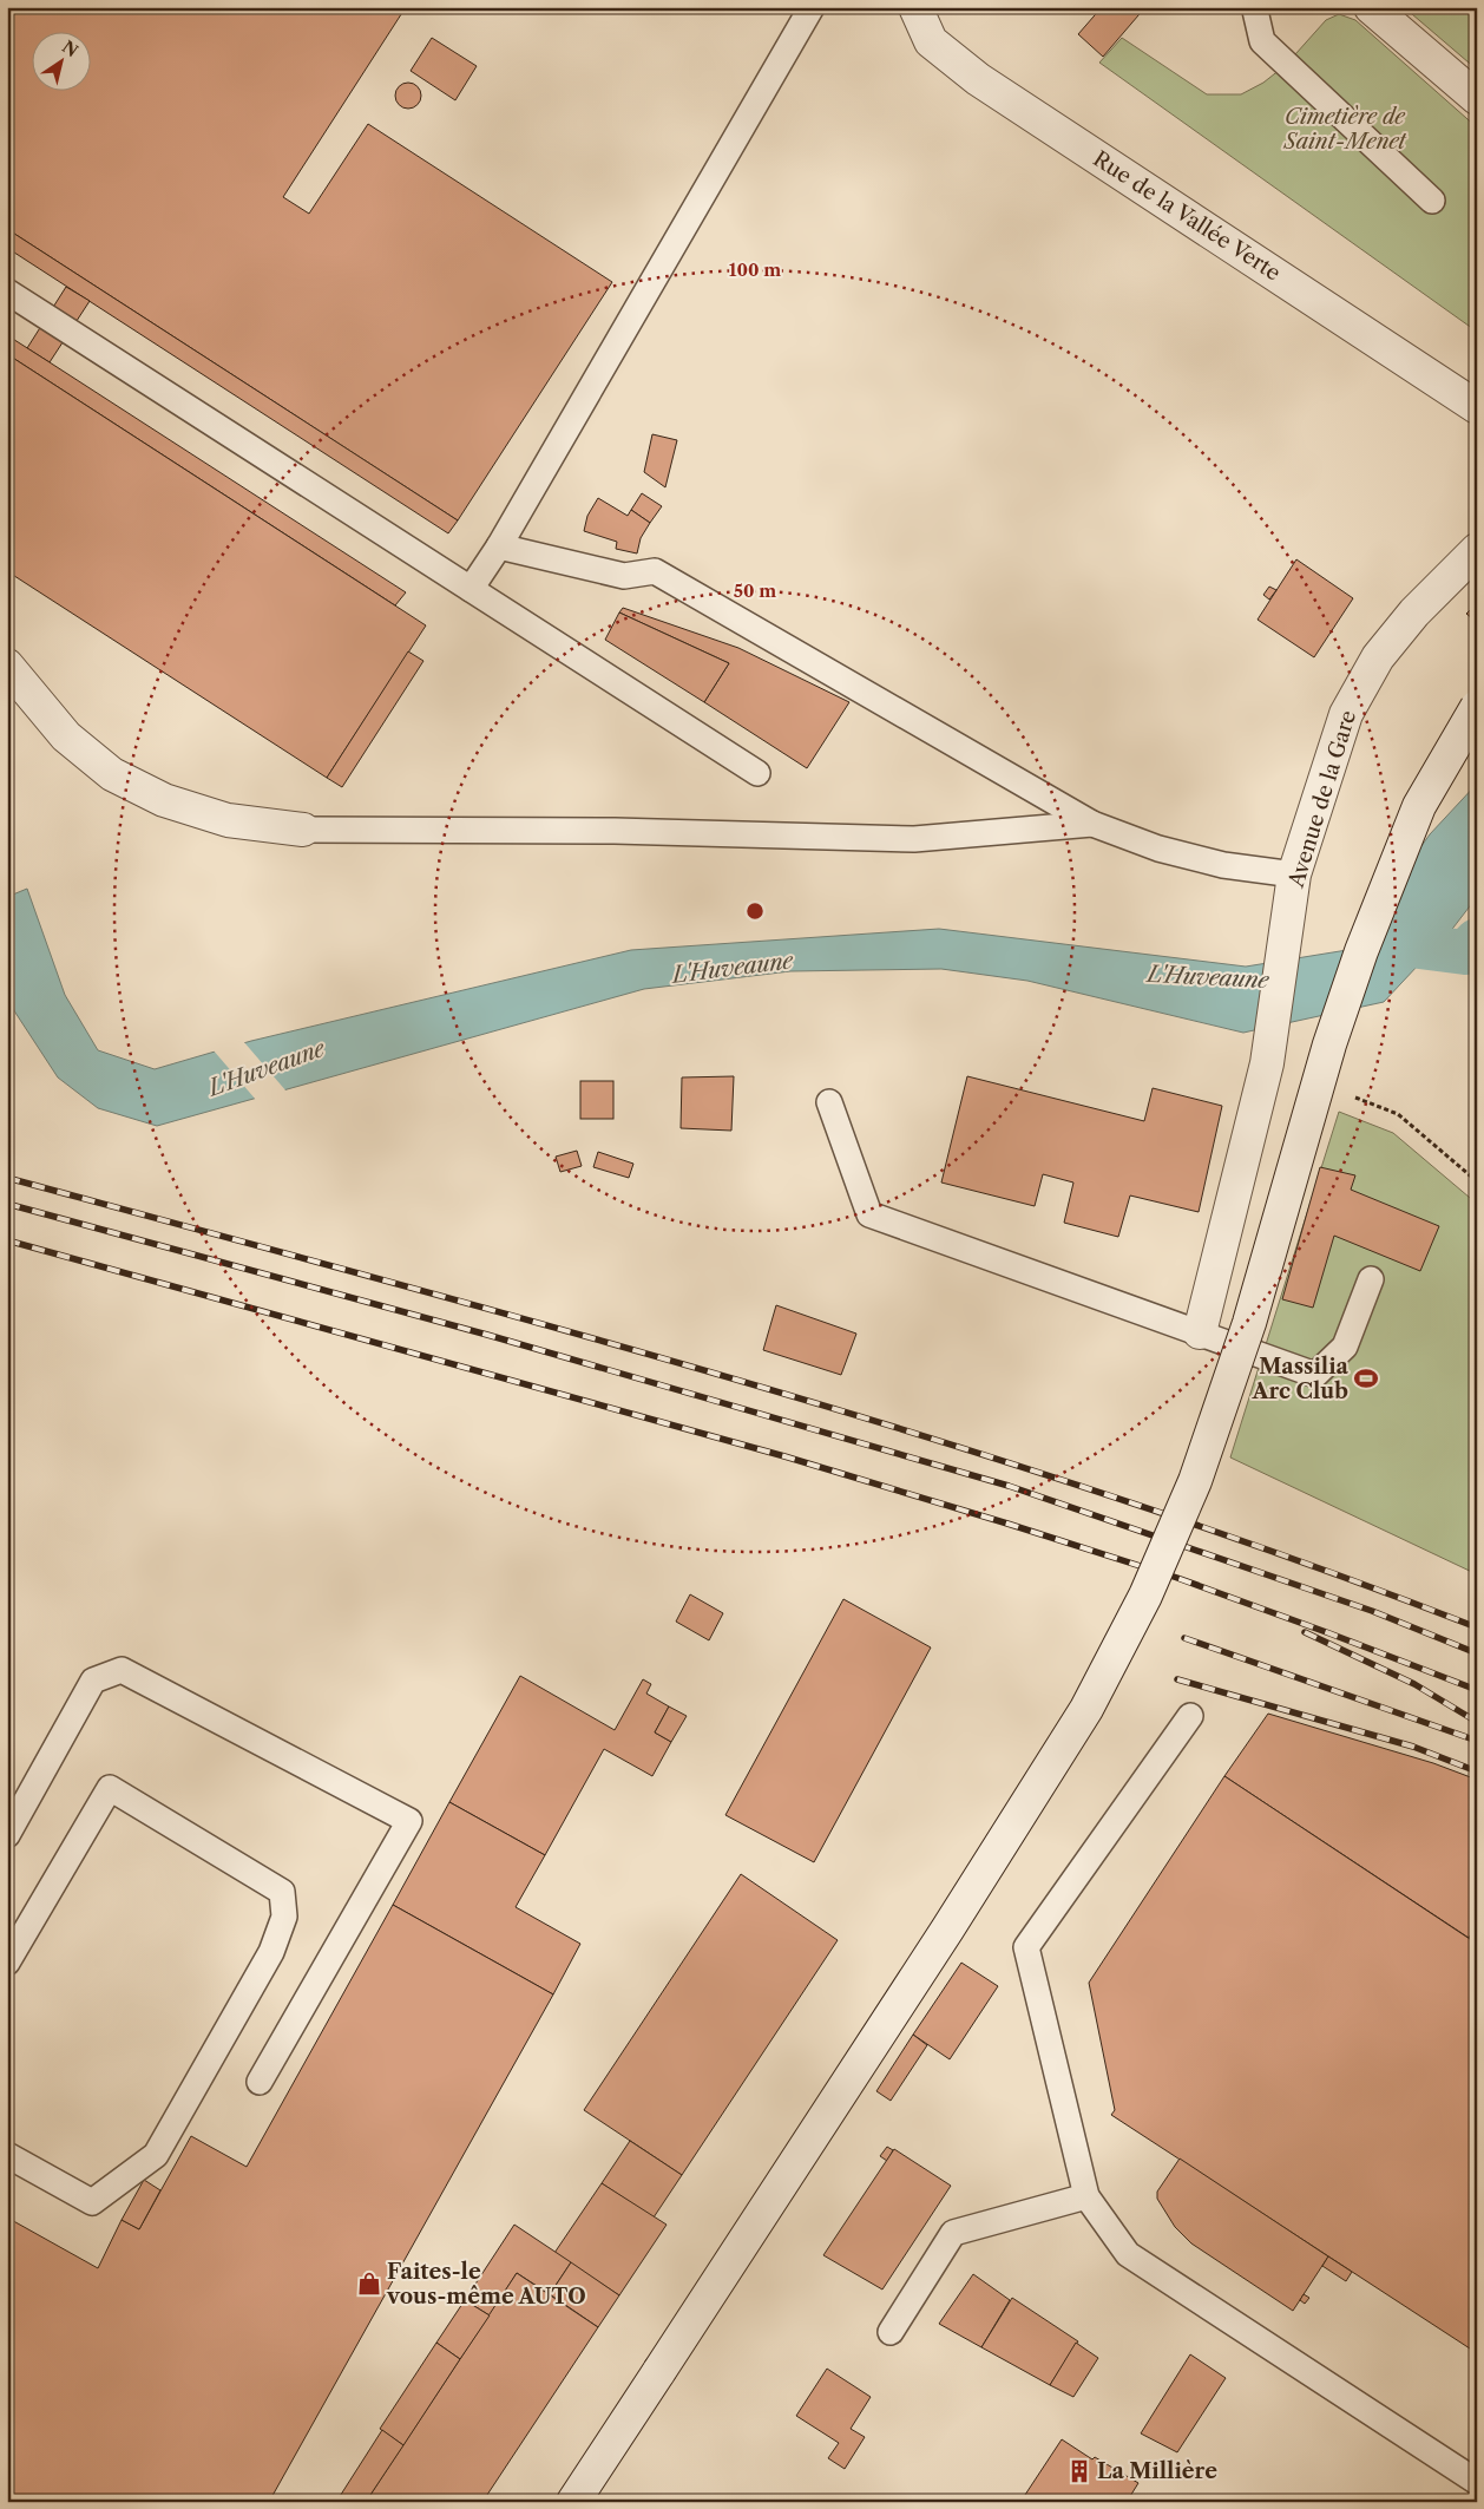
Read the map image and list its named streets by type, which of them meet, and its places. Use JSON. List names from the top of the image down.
{
  "streets": {
    "street": ["Rue de la Vallée Verte", "Avenue de la Gare"]
  },
  "water": ["L'Huveaune"],
  "parks": ["Cimetière de Saint-Menet"],
  "places": {
    "sports": ["Massilia Arc Club"],
    "shop": ["Faites-le vous-même AUTO"],
    "building": ["La Millière"]
  },
  "north": "top right",
  "rings": ["100 m", "50 m"]
}
